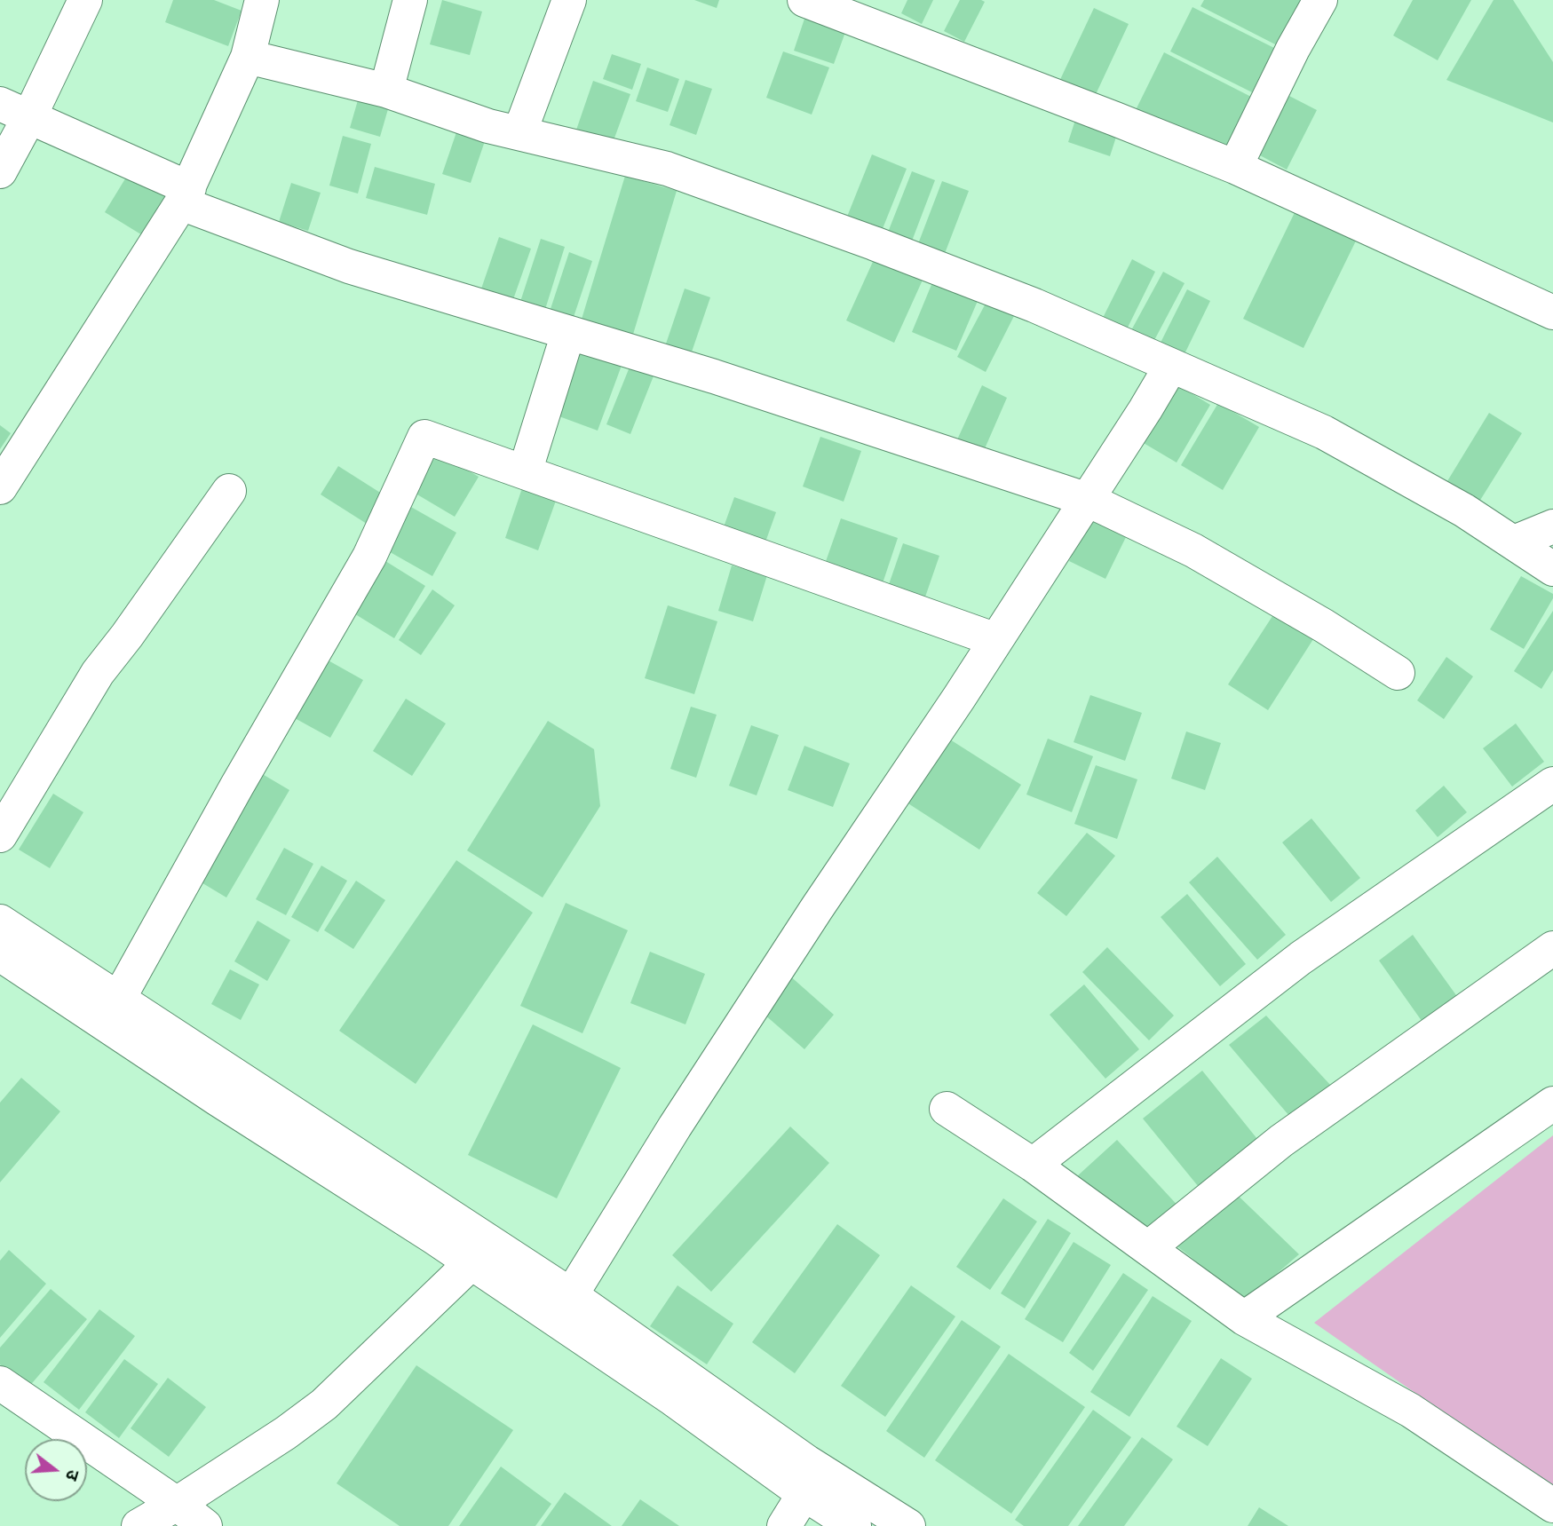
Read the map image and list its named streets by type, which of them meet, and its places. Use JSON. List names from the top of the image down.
{
  "north": "right"
}
